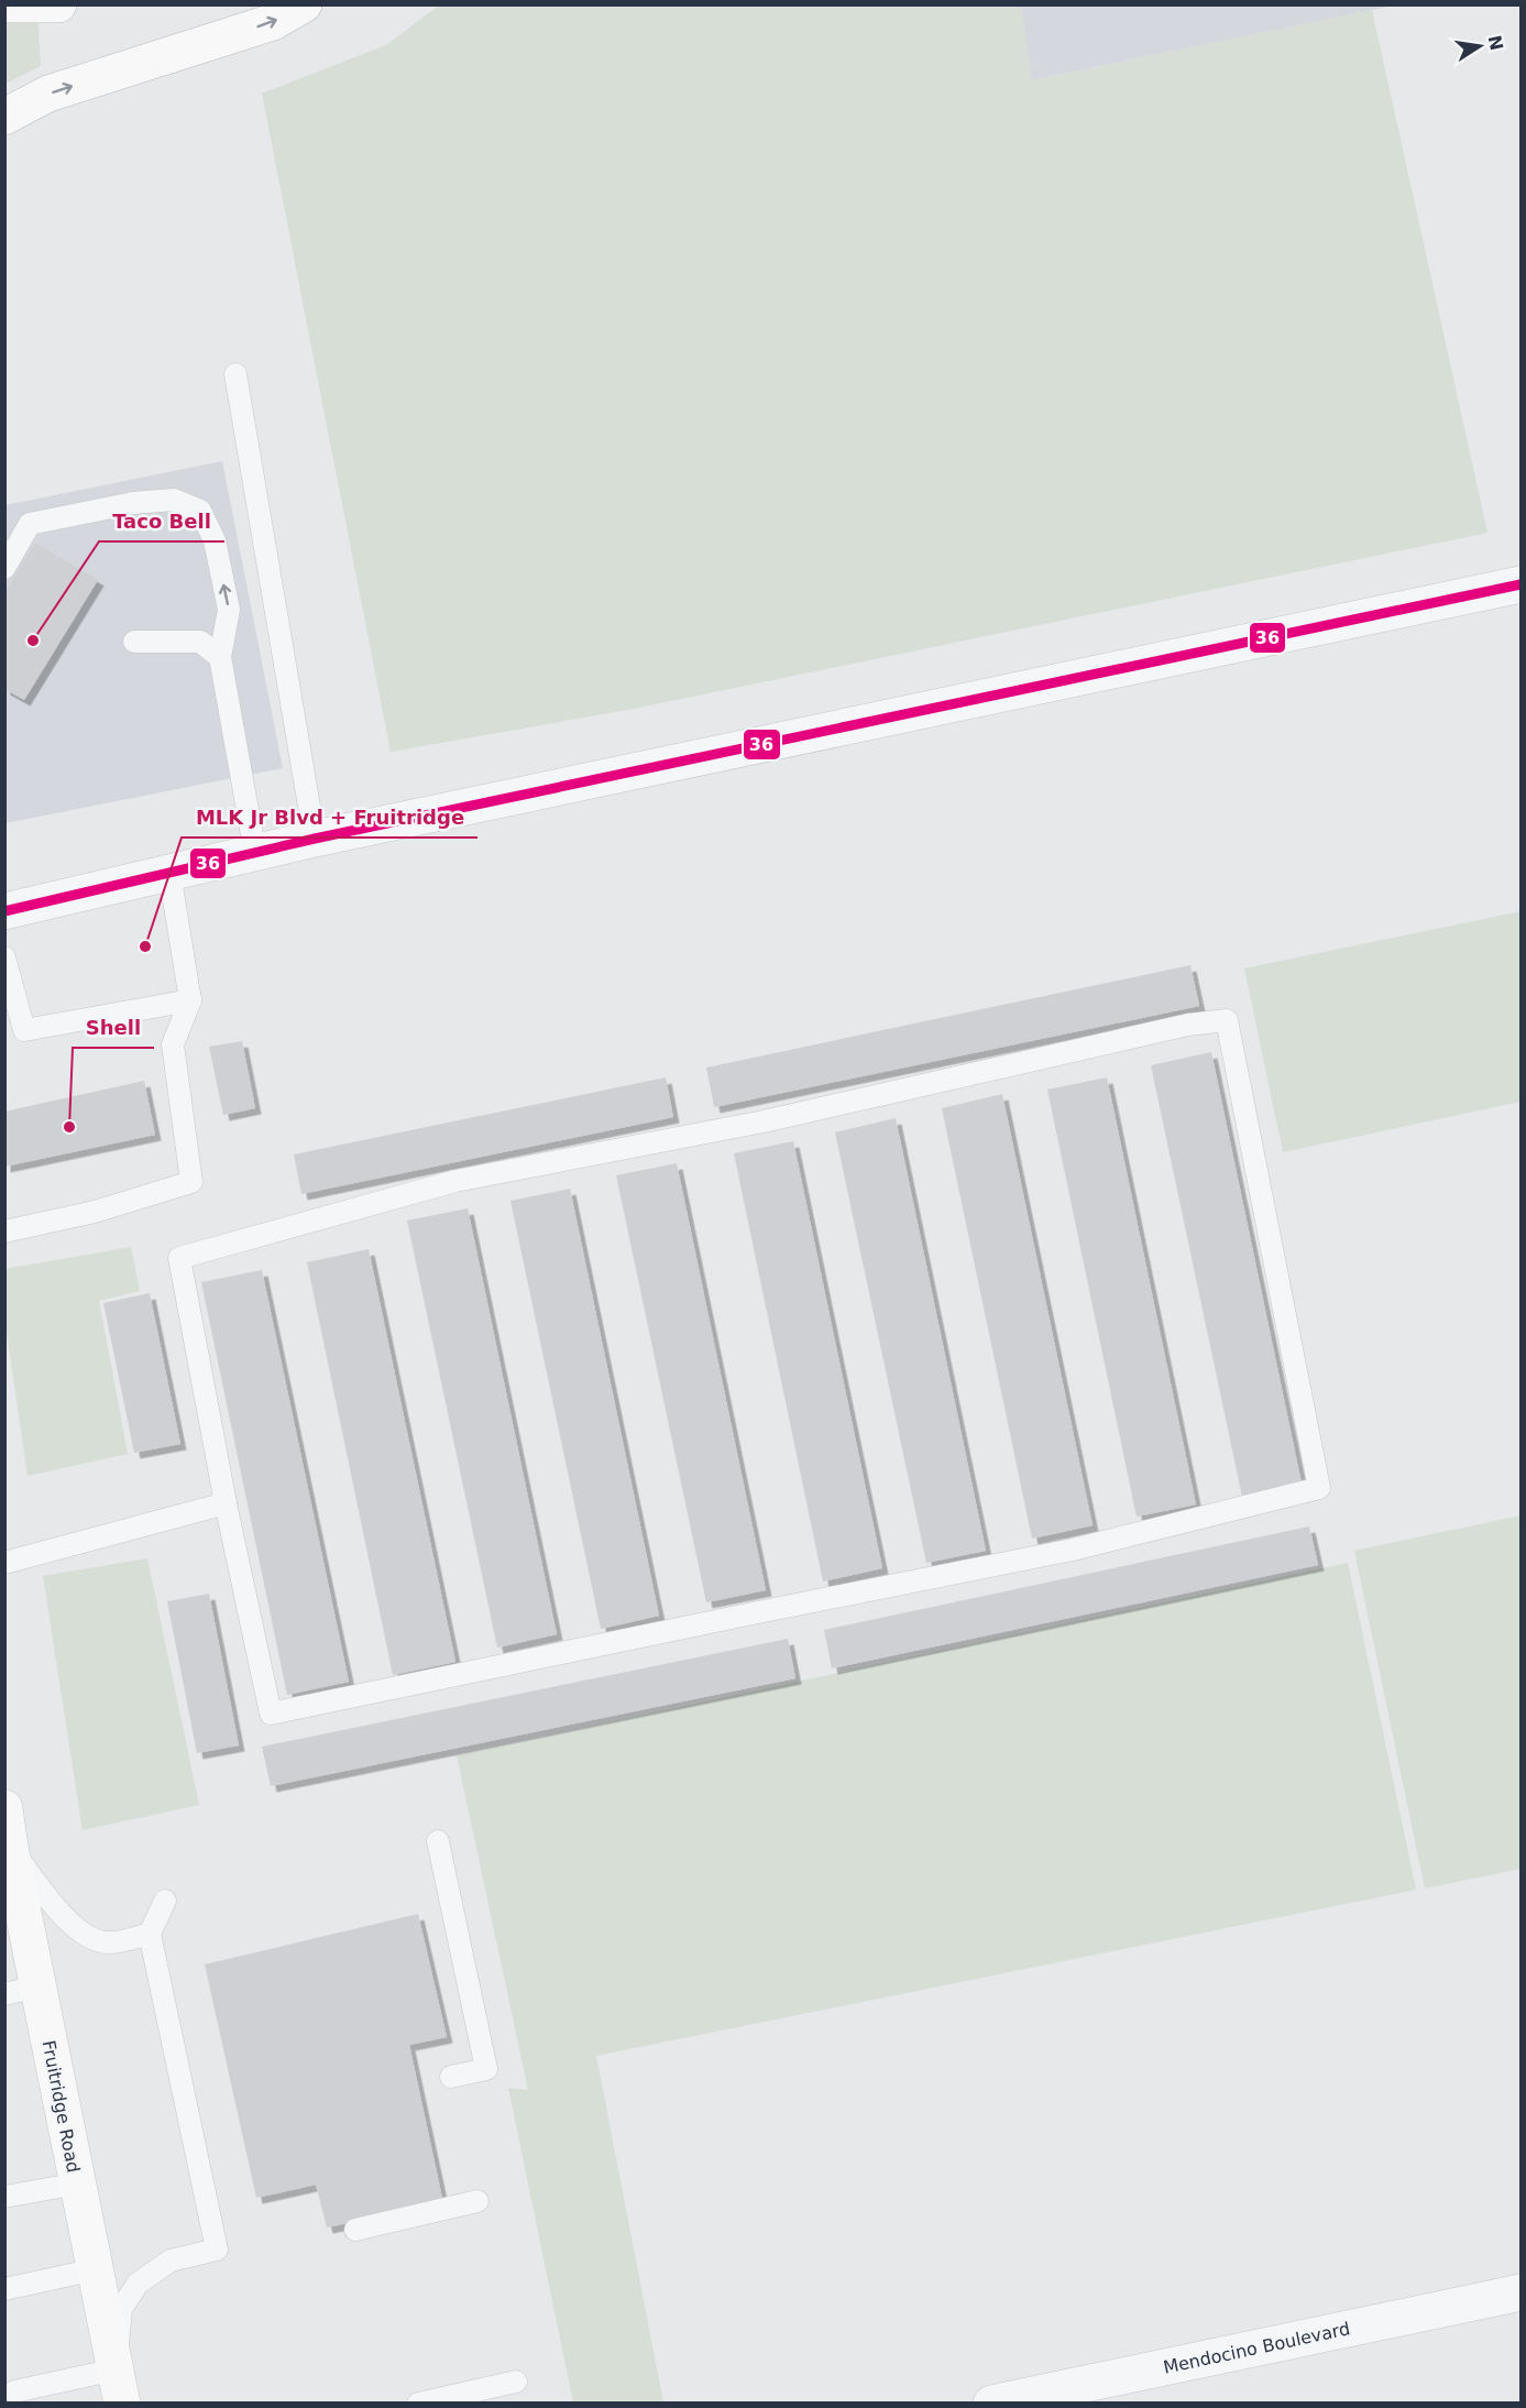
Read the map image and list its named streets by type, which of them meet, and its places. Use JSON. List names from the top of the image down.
{
  "streets": {
    "main road": ["Fruitridge Road"],
    "street": ["Mendocino Boulevard"]
  },
  "places": ["Taco Bell", "MLK Jr Blvd + Fruitridge", "Shell"],
  "lines": ["transit line 36"],
  "north": "right"
}
